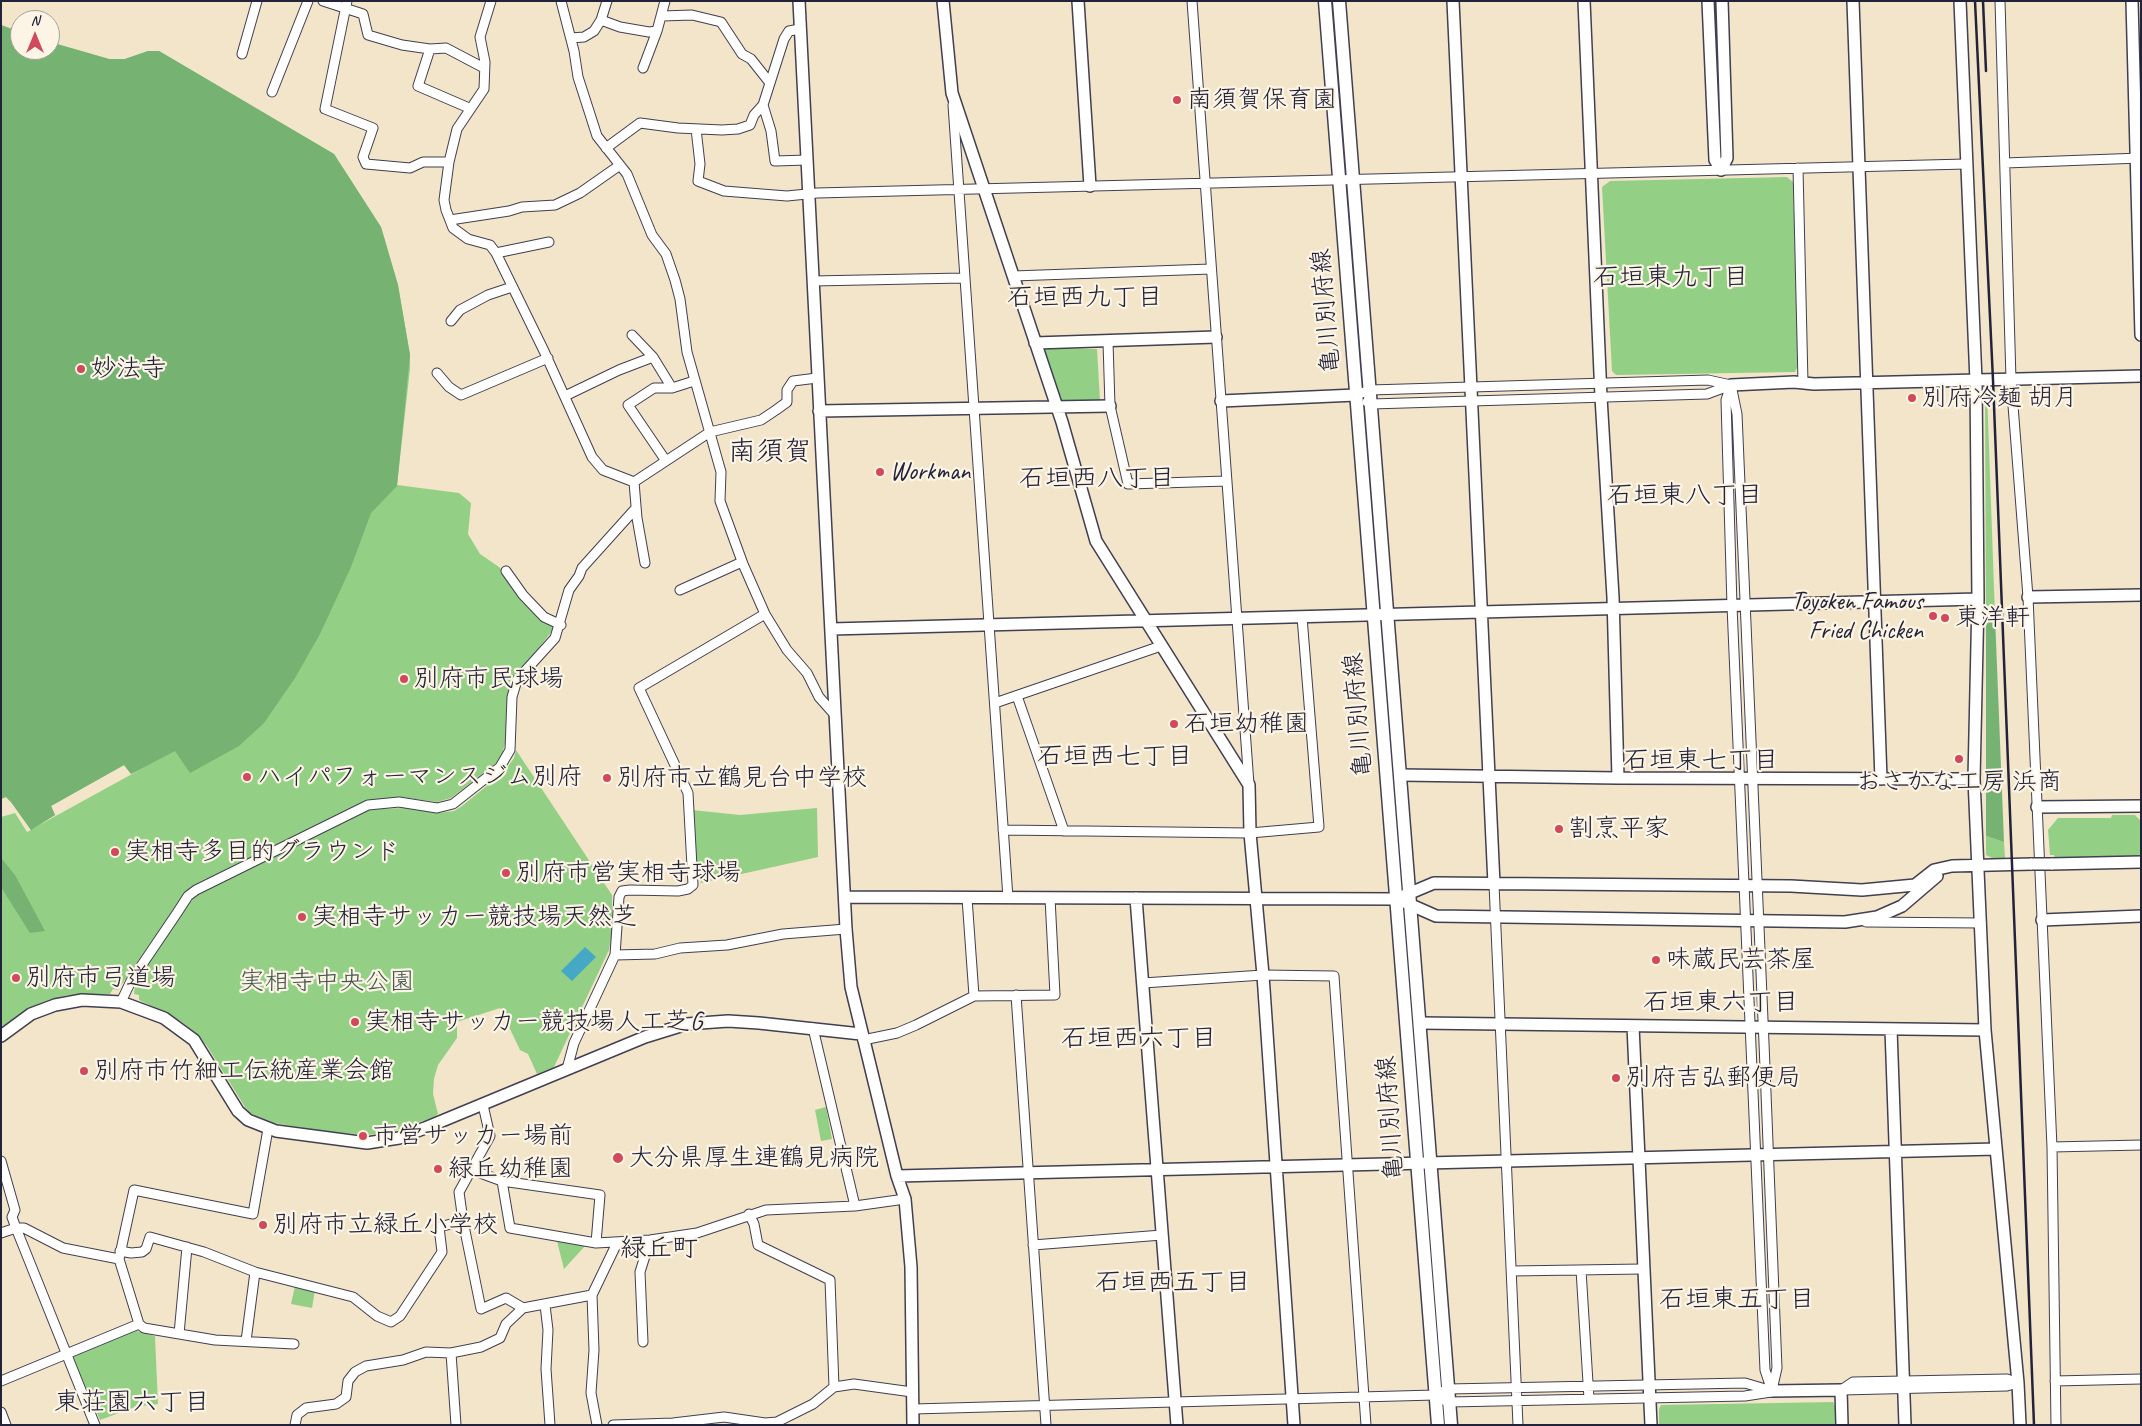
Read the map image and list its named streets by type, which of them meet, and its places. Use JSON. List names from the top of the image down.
{
  "streets": {
    "main road": ["亀川別府線"]
  },
  "districts": [
    "石垣東九丁目",
    "石垣西九丁目",
    "南須賀",
    "石垣西八丁目",
    "石垣東八丁目",
    "石垣西七丁目",
    "石垣東七丁目",
    "石垣東六丁目",
    "石垣西六丁目",
    "緑丘町",
    "石垣西五丁目",
    "石垣東五丁目",
    "東荘園六丁目"
  ],
  "parks": ["実相寺中央公園"],
  "places": [
    "南須賀保育園",
    "妙法寺",
    "別府冷麺 胡月",
    "Workman",
    "Toyoken Famous Fried Chicken",
    "東洋軒",
    "別府市民球場",
    "石垣幼稚園",
    "おさかな工房 浜商",
    "ハイパフォーマンスジム別府",
    "別府市立鶴見台中学校",
    "割烹平家",
    "実相寺多目的グラウンド",
    "別府市営実相寺球場",
    "実相寺サッカー競技場天然芝",
    "味蔵民芸茶屋",
    "別府市弓道場",
    "実相寺サッカー競技場人工芝G",
    "別府市竹細工伝統産業会館",
    "別府吉弘郵便局",
    "市営サッカー場前",
    "大分県厚生連鶴見病院",
    "緑丘幼稚園",
    "別府市立緑丘小学校"
  ],
  "north": "top"
}
